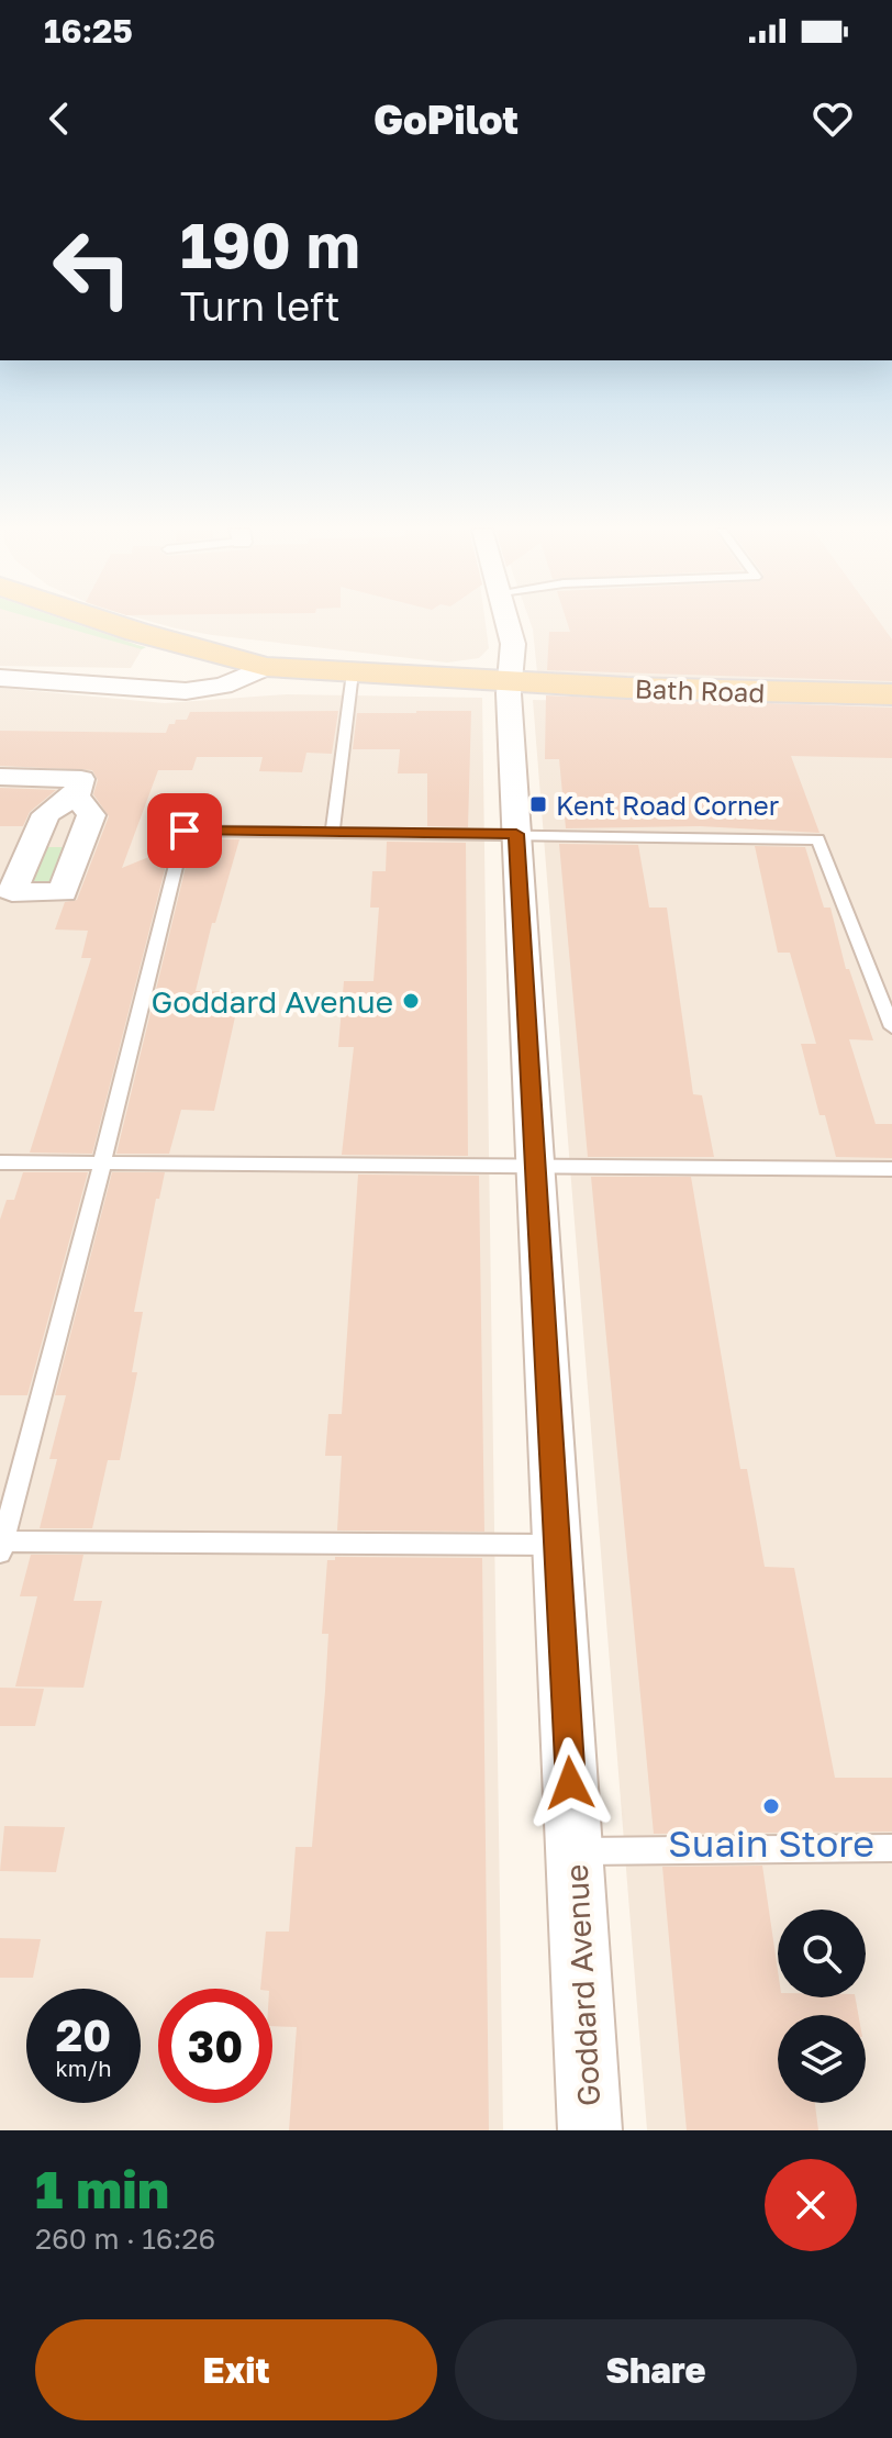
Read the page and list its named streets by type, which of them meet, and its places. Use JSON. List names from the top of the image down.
{
  "streets": {
    "main road": ["Bath Road"],
    "street": ["Goddard Avenue"]
  },
  "crossings": [
    ["Bath Road", "Goddard Avenue"]
  ],
  "places": {
    "transit": ["Kent Road Corner"],
    "other": ["Goddard Avenue", "Suain Store"]
  },
  "page": {
    "status": "16:25",
    "header": "GoPilot",
    "turn": ["190 m", "Turn left"],
    "speed": "20 km/h",
    "limit": "30",
    "heading": ["1 min", "260 m · 16:26"],
    "buttons": ["Exit", "Share"]
  }
}
